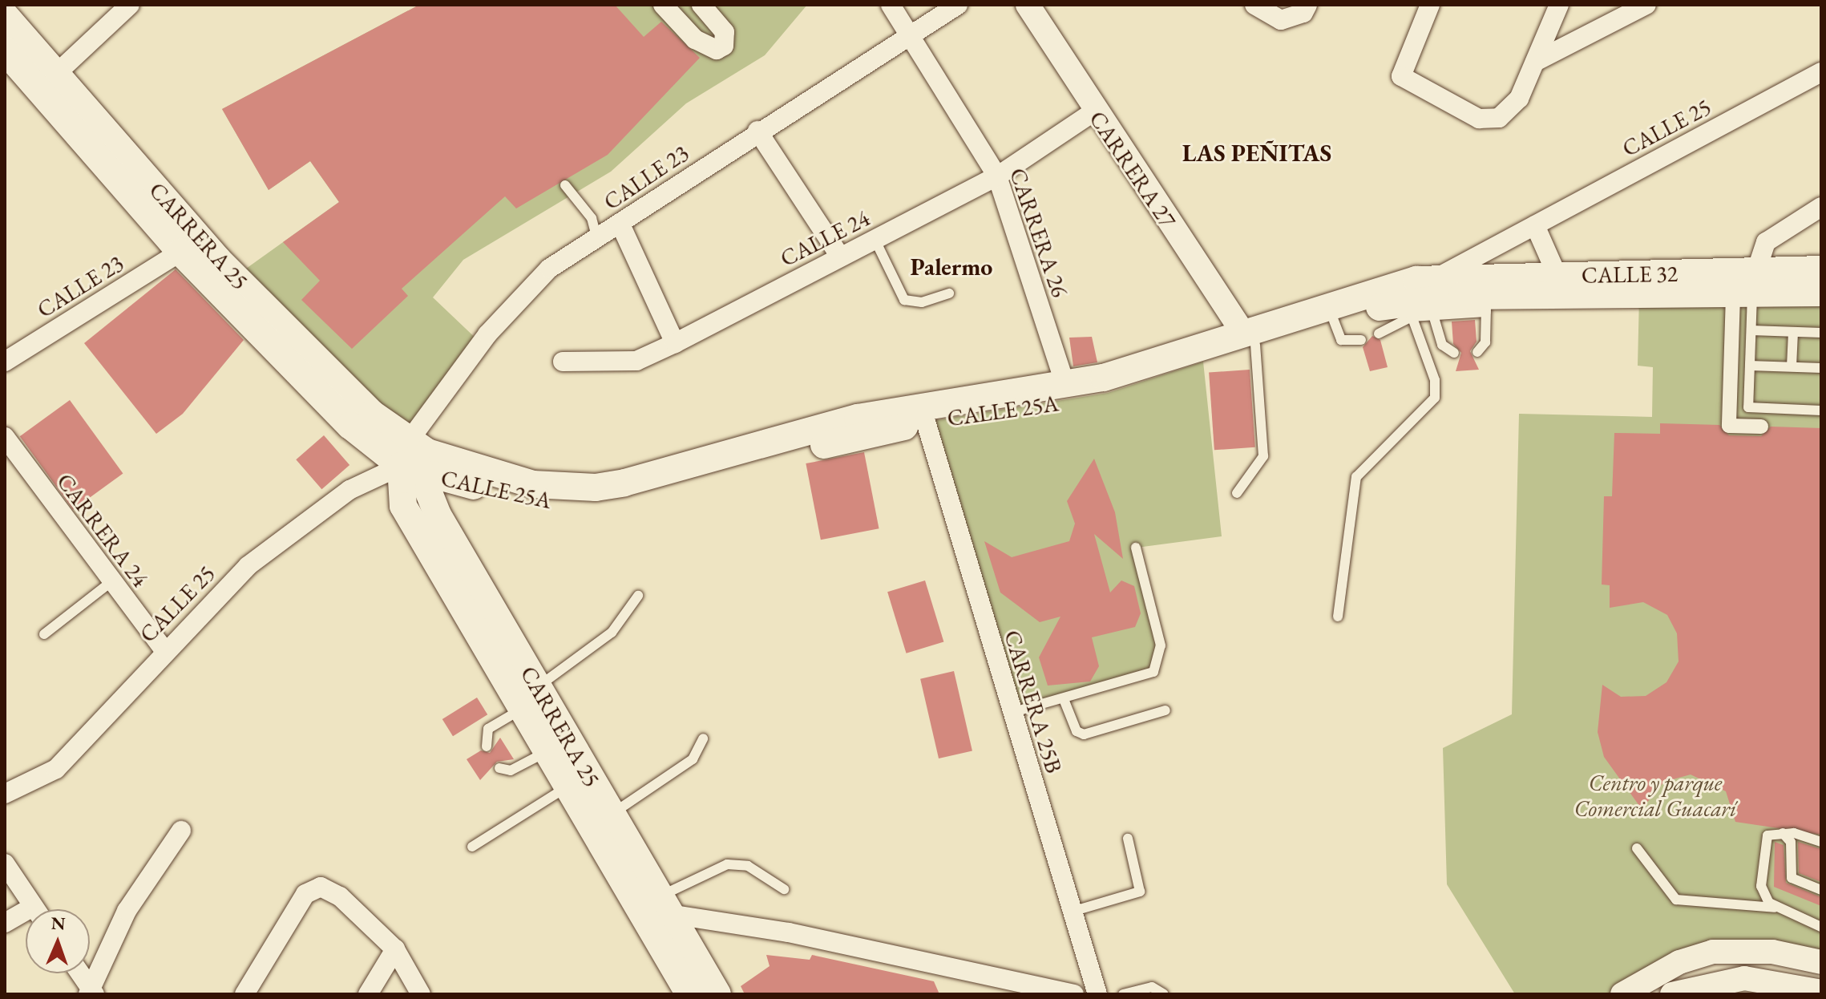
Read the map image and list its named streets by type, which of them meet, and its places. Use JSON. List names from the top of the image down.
{
  "streets": {
    "main road": ["CARRERA 25", "CALLE 32", "CALLE 25A"],
    "street": [
      "CALLE 25",
      "CARRERA 27",
      "CALLE 23",
      "CARRERA 26",
      "CALLE 24",
      "CARRERA 24",
      "CARRERA 25B"
    ]
  },
  "crossings": [
    ["CALLE 25", "CALLE 23"],
    ["CALLE 25", "CARRERA 25"],
    ["CALLE 25", "CALLE 32"],
    ["CALLE 25", "CALLE 25A"],
    ["CALLE 25", "CARRERA 24"],
    ["CARRERA 27", "CALLE 24"],
    ["CARRERA 27", "CALLE 25A"],
    ["CALLE 23", "CARRERA 26"],
    ["CALLE 23", "CARRERA 25"],
    ["CALLE 23", "CALLE 25A"],
    ["CARRERA 26", "CALLE 24"],
    ["CARRERA 26", "CALLE 25A"],
    ["CARRERA 25", "CALLE 25A"],
    ["CALLE 32", "CALLE 25A"],
    ["CALLE 25A", "CARRERA 25B"]
  ],
  "districts": ["LAS PEÑITAS", "Palermo"],
  "parks": ["Centro y parque Comercial Guacarí"],
  "north": "top"
}
